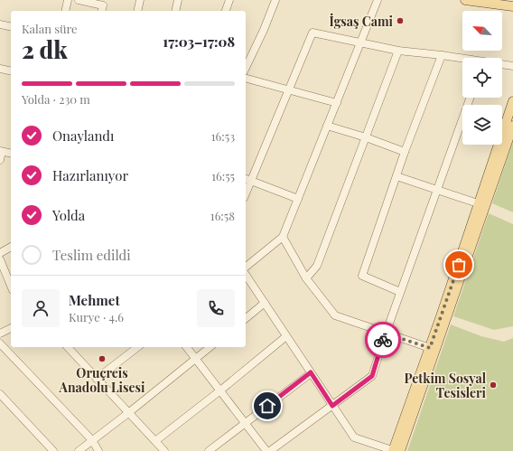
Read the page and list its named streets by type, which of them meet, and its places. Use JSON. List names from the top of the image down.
{
  "places": ["İgsaş Cami", "Oruçreis Anadolu Lisesi", "Petkim Sosyal Tesisleri"],
  "north": "top left",
  "page": {
    "heading": ["2 dk", "Kalan süre", "17:03–17:08"],
    "panel": ["Mehmet", "Kurye · 4.6"],
    "bar": "Yolda · 230 m",
    "list": [
      ["Onaylandı", "16:53"],
      ["Hazırlanıyor", "16:55"],
      ["Yolda", "16:58"],
      "Teslim edildi"
    ]
  }
}
